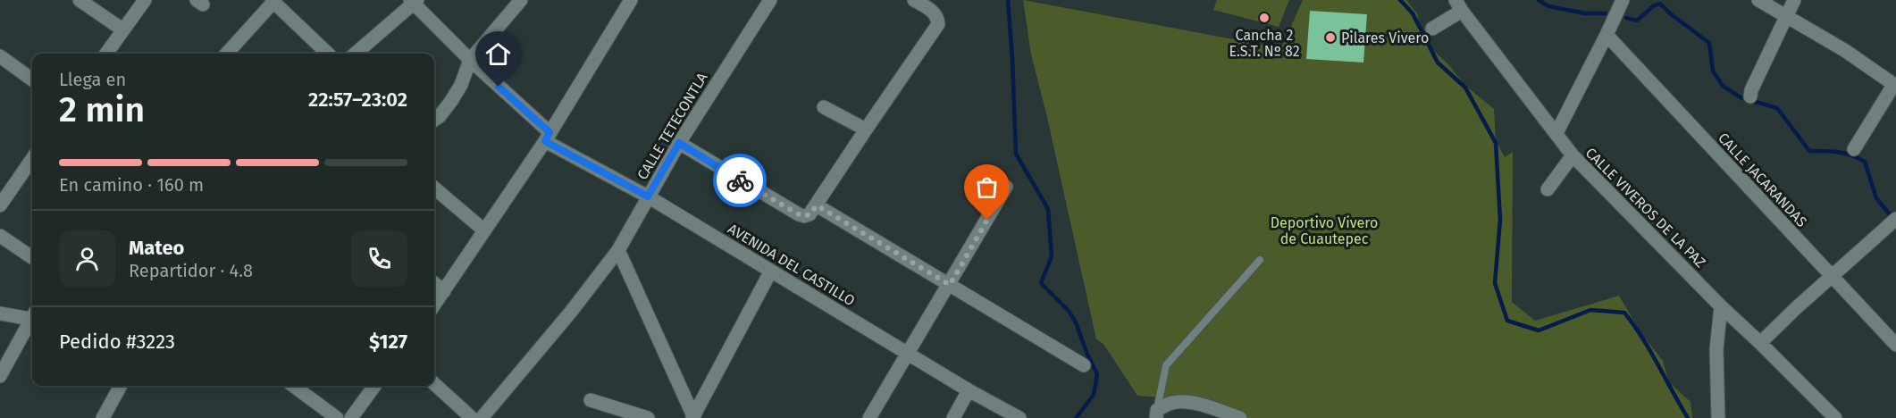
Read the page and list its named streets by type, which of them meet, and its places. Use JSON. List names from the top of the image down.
{
  "streets": {
    "street": [
      "CALLE TETECONTLA",
      "CALLE JACARANDAS",
      "CALLE VIVEROS DE LA PAZ",
      "AVENIDA DEL CASTILLO"
    ]
  },
  "crossings": [
    ["CALLE TETECONTLA", "AVENIDA DEL CASTILLO"]
  ],
  "parks": ["Deportivo Vivero de Cuautepec"],
  "places": ["Cancha 2 E.S.T. Nº 82", "Pilares Vivero"],
  "page": {
    "heading": ["2 min", "Llega en", "22:57–23:02"],
    "panel": [
      "Mateo",
      "Repartidor · 4.8",
      "Pedido #3223",
      "$127"
    ],
    "bar": "En camino · 160 m"
  }
}
